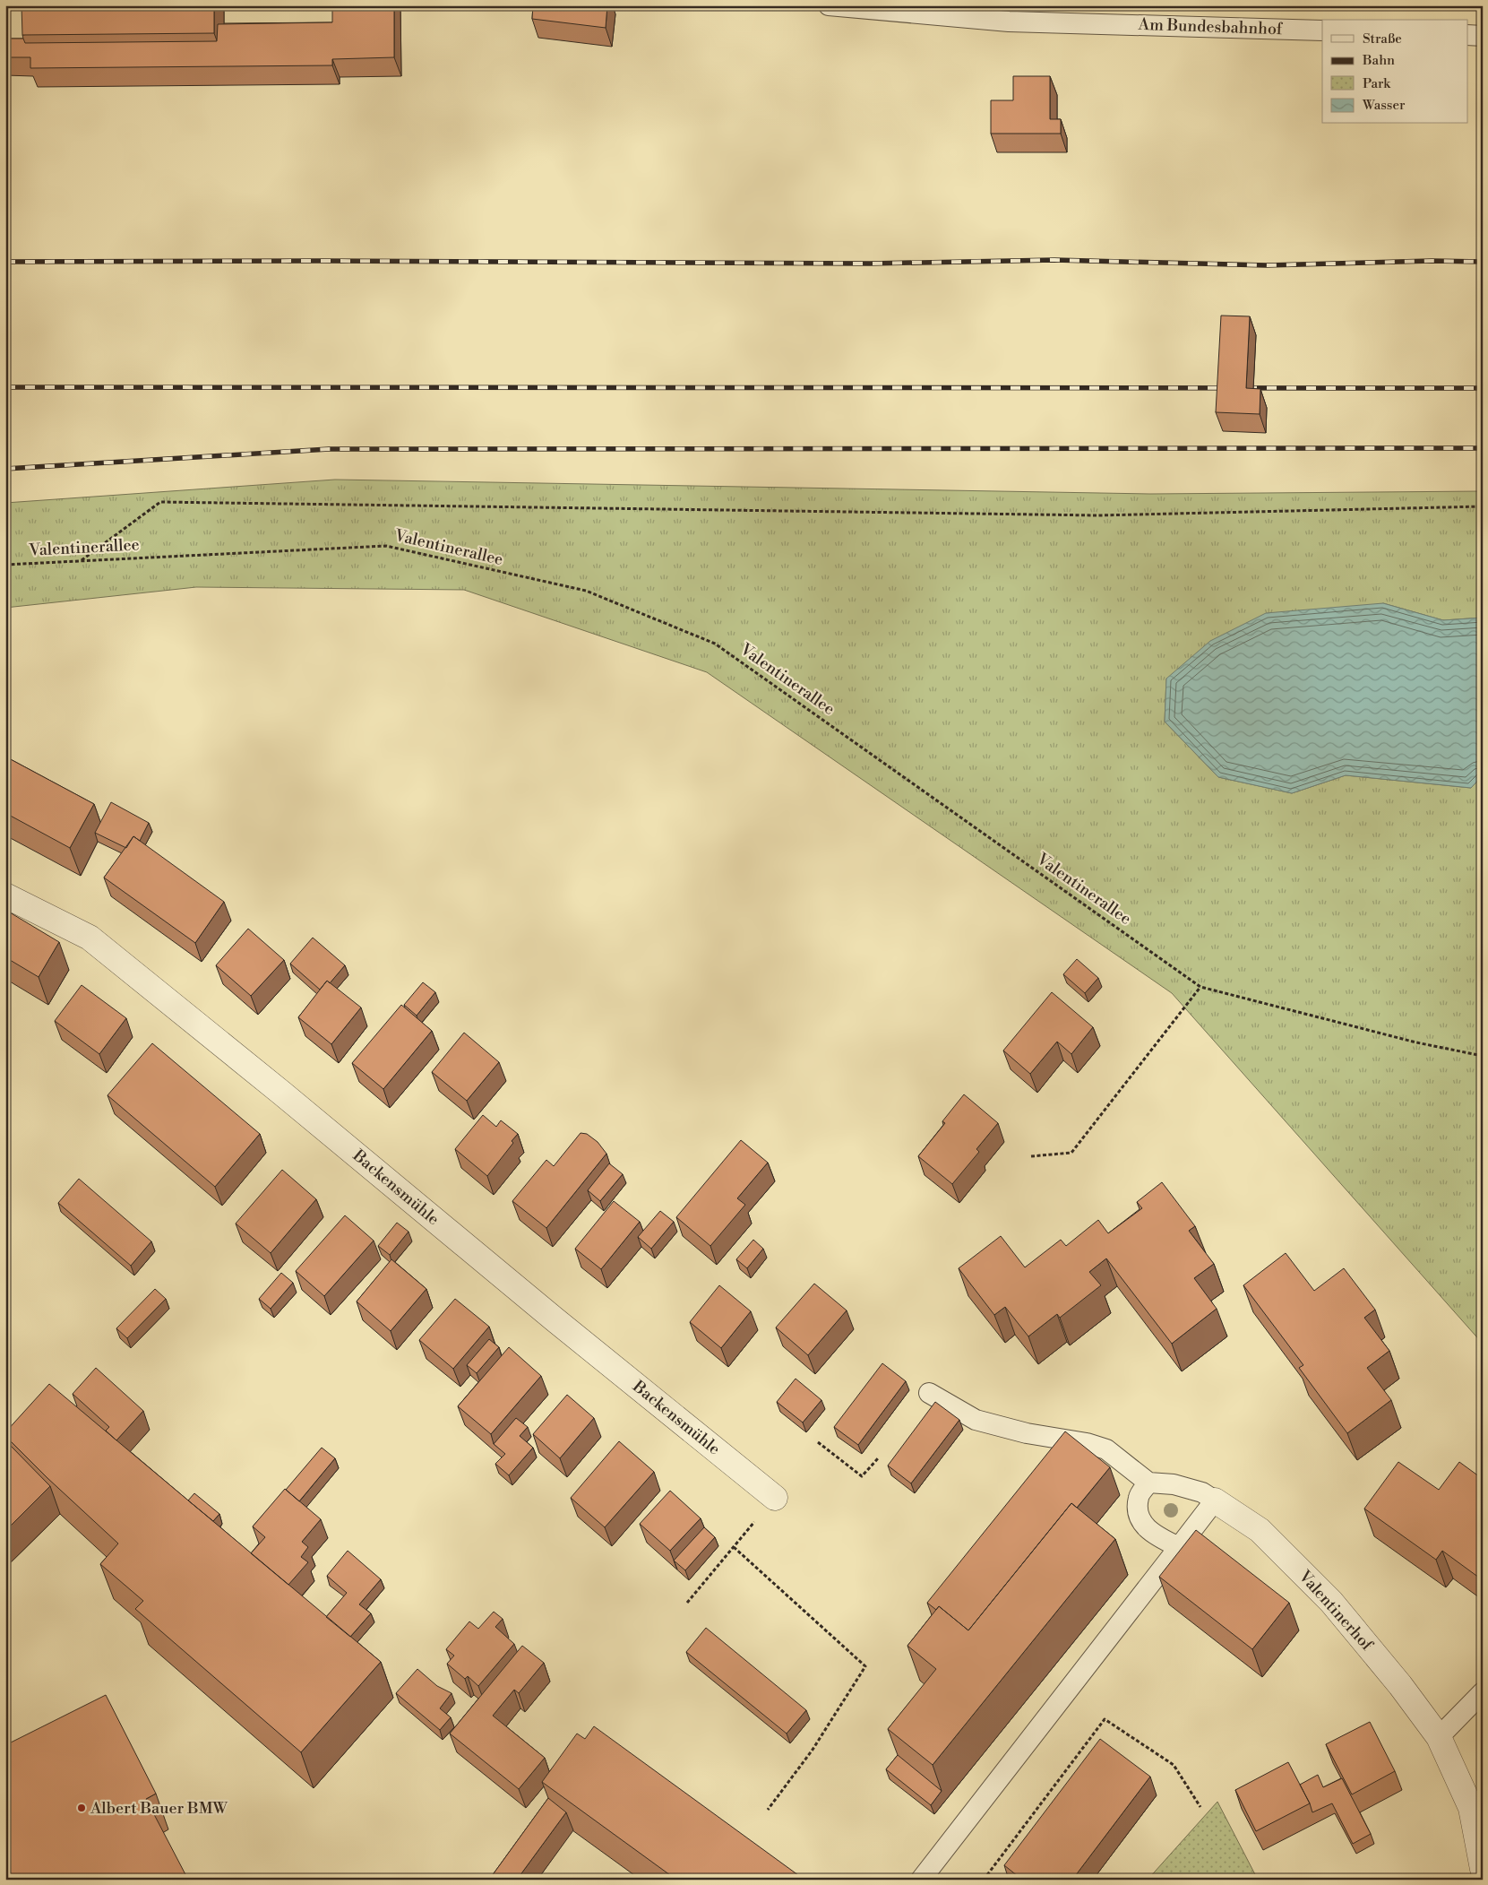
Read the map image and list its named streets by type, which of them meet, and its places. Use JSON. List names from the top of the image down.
{
  "streets": {
    "street": ["Backensmühle", "Valentinerhof"],
    "lane": ["Am Bundesbahnhof"],
    "path": ["Valentinerallee"]
  },
  "places": ["Albert Bauer BMW"],
  "legend": [
    "Straße",
    "Bahn",
    "Park",
    "Wasser"
  ]
}
